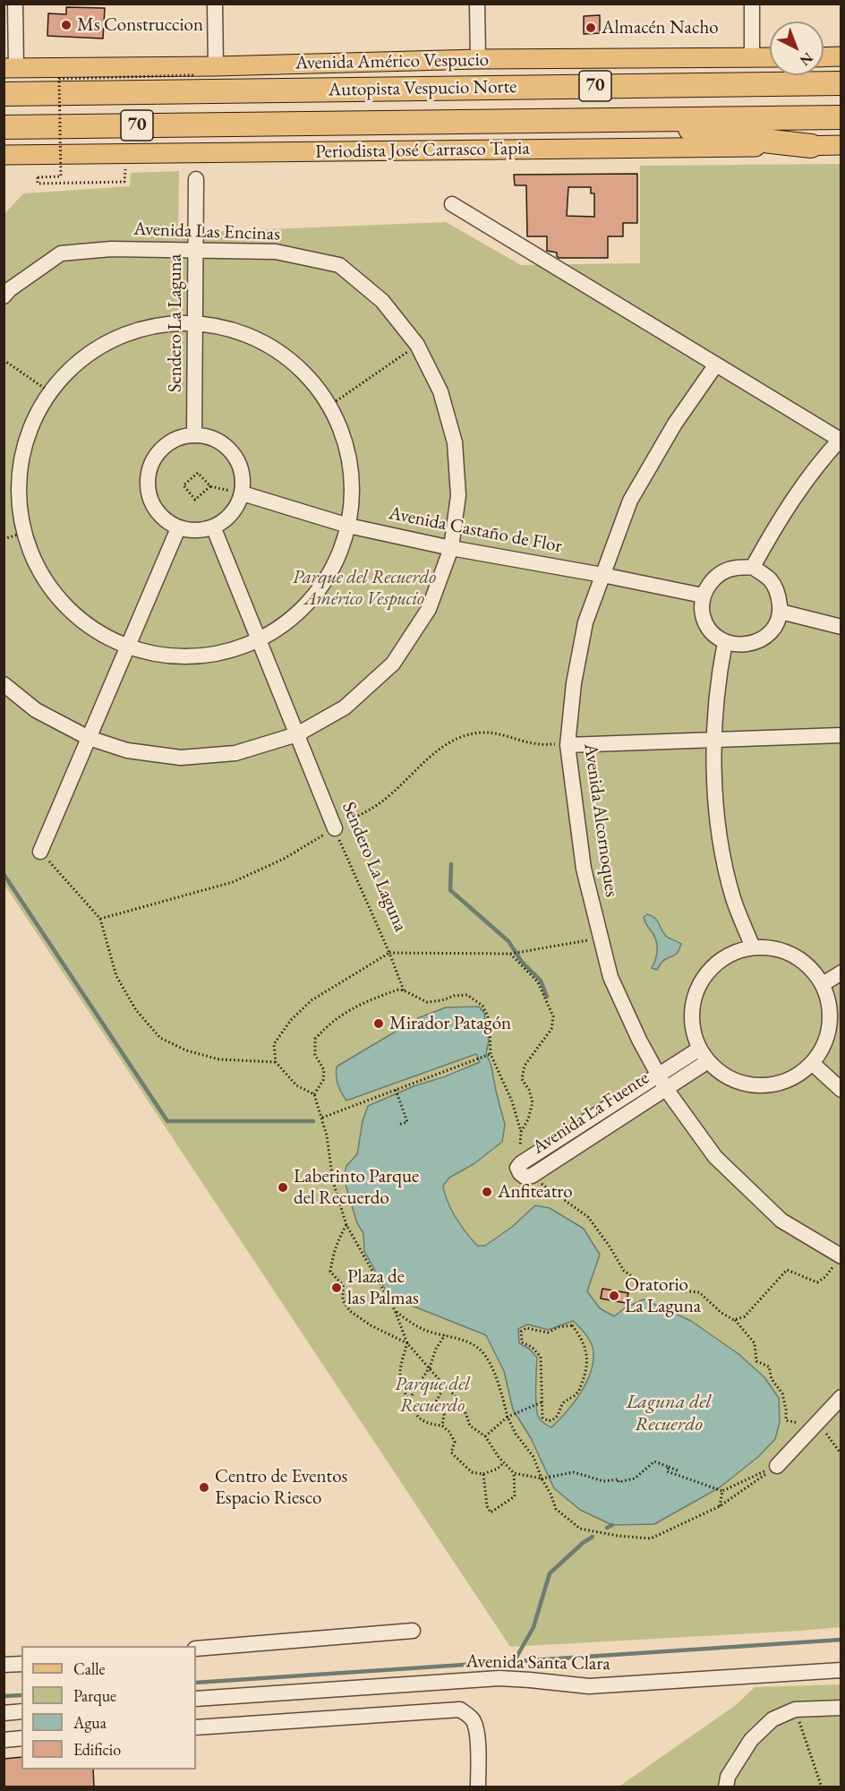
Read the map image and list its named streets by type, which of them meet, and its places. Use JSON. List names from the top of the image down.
{
  "streets": {
    "highway": ["70", "Autopista Vespucio Norte"],
    "main road": ["Avenida Américo Vespucio", "Periodista José Carrasco Tapia"],
    "street": [
      "Avenida Las Encinas",
      "Sendero La Laguna",
      "Avenida Castaño de Flor",
      "Avenida Alcornoques",
      "Avenida La Fuente",
      "Avenida Santa Clara"
    ]
  },
  "crossings": [
    ["Avenida Las Encinas", "Sendero La Laguna"],
    ["Avenida Las Encinas", "Avenida Castaño de Flor"],
    ["Avenida Castaño de Flor", "Avenida Alcornoques"],
    ["Avenida Alcornoques", "Avenida La Fuente"]
  ],
  "water": ["Laguna del Recuerdo"],
  "parks": ["Parque del Recuerdo Américo Vespucio", "Parque del Recuerdo"],
  "places": [
    "Ms Construccion",
    "Almacén Nacho",
    "Mirador Patagón",
    "Laberinto Parque del Recuerdo",
    "Anfiteatro",
    "Plaza de las Palmas",
    "Oratorio La Laguna",
    "Centro de Eventos Espacio Riesco"
  ],
  "legend": [
    "Calle",
    "Parque",
    "Agua",
    "Edificio"
  ],
  "north": "bottom right"
}
